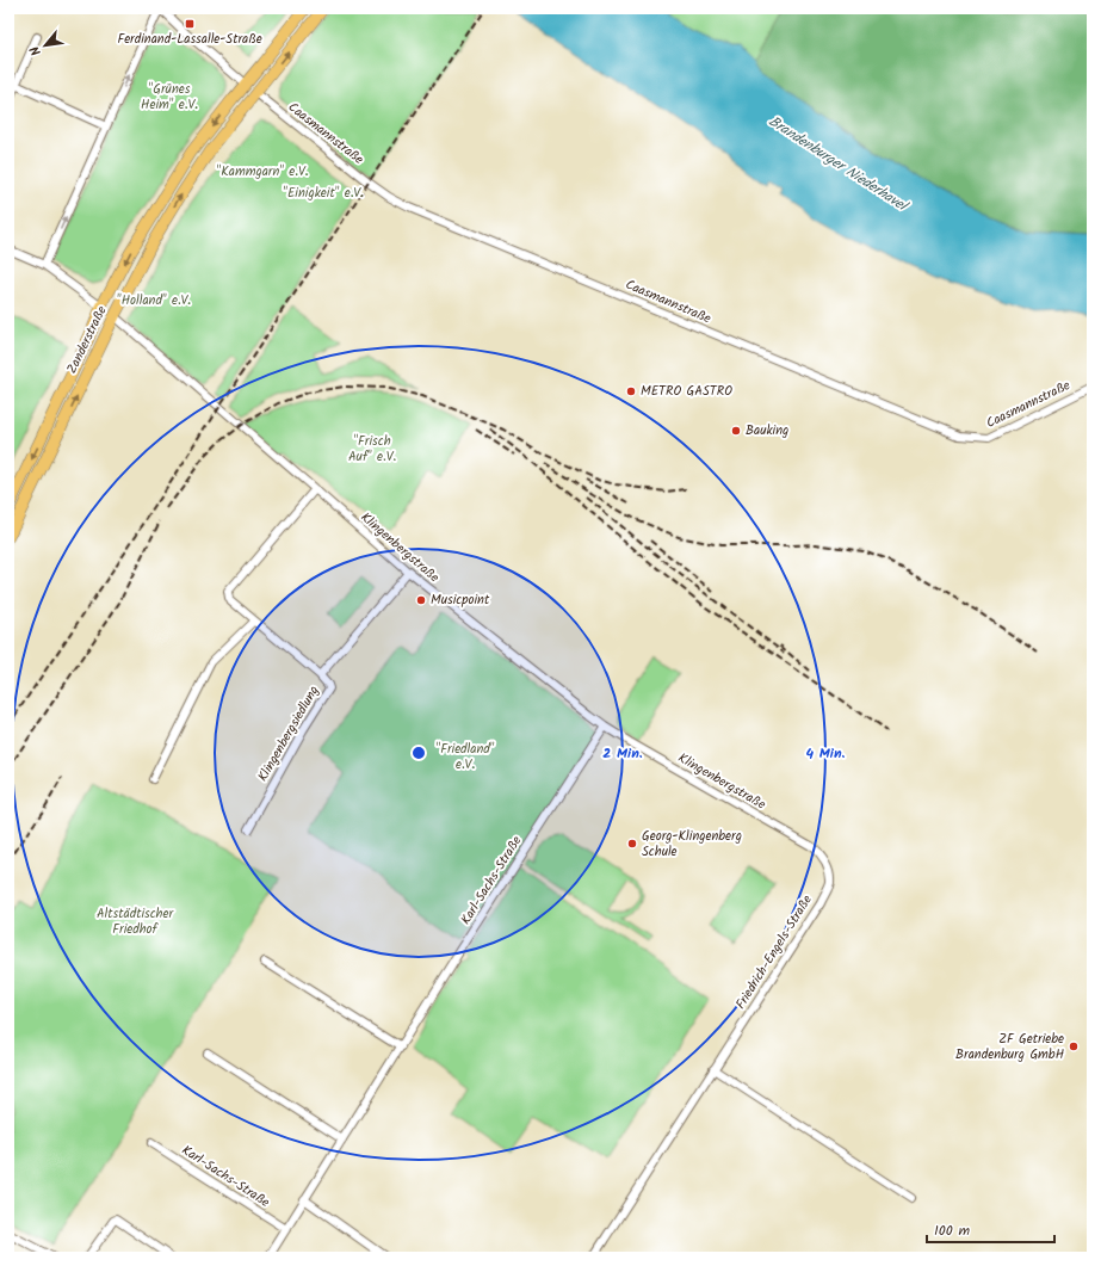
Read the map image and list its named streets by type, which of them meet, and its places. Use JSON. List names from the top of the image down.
{
  "streets": {
    "main road": ["Zanderstraße"],
    "street": [
      "Caasmannstraße",
      "Klingenbergstraße",
      "Klingenbergsiedlung",
      "Karl-Sachs-Straße",
      "Friedrich-Engels-Straße"
    ]
  },
  "crossings": [
    ["Caasmannstraße", "Zanderstraße"],
    ["Zanderstraße", "Klingenbergstraße"],
    ["Klingenbergstraße", "Klingenbergsiedlung"],
    ["Klingenbergstraße", "Karl-Sachs-Straße"],
    ["Klingenbergstraße", "Friedrich-Engels-Straße"]
  ],
  "water": ["Brandenburger Niederhavel"],
  "parks": [
    "\"Grünes Heim\" e.V.",
    "\"Kammgarn\" e.V.",
    "\"Einigkeit\" e.V.",
    "\"Holland\" e.V.",
    "\"Frisch Auf\" e.V.",
    "\"Friedland\" e.V.",
    "Altstädtischer Friedhof"
  ],
  "places": {
    "transit": ["Ferdinand-Lassalle-Straße"],
    "other": [
      "METRO GASTRO",
      "Bauking",
      "Musicpoint",
      "Georg-Klingenberg Schule",
      "ZF Getriebe Brandenburg GmbH"
    ]
  },
  "scale_bar": "100 m",
  "north": "bottom left",
  "rings": ["2 Min.", "4 Min."]
}
